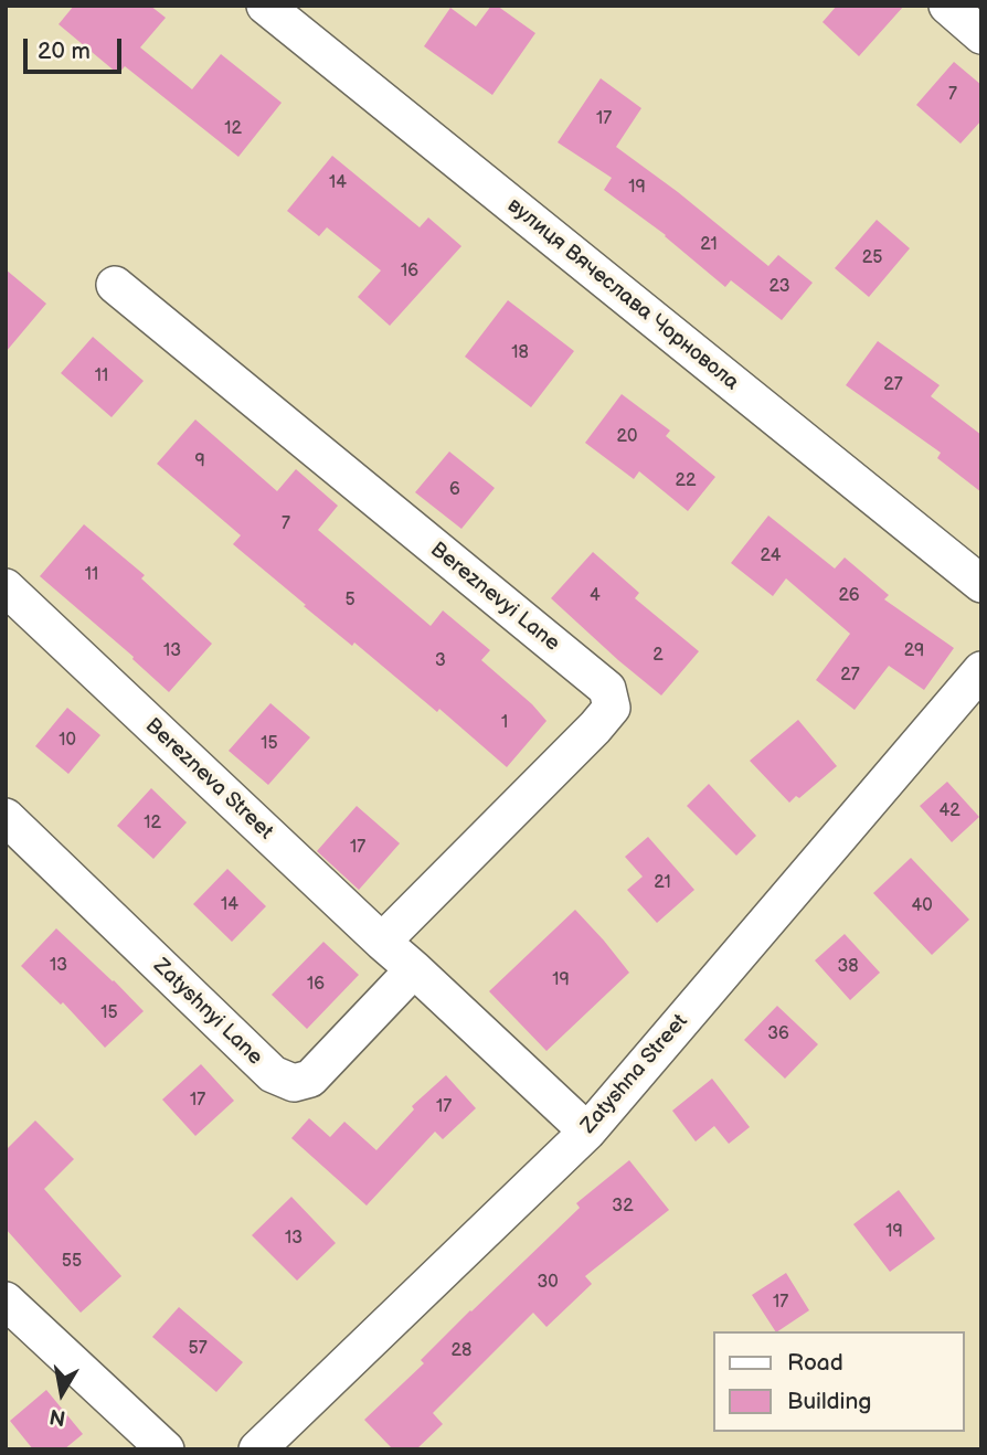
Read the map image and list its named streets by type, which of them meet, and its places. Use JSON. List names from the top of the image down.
{
  "streets": {
    "street": [
      "вулиця Вячеслава Чорновола",
      "Bereznevyi Lane",
      "Berezneva Street",
      "Zatyshnyi Lane",
      "Zatyshna Street"
    ]
  },
  "crossings": [
    ["Bereznevyi Lane", "Berezneva Street"],
    ["Berezneva Street", "Zatyshnyi Lane"],
    ["Berezneva Street", "Zatyshna Street"]
  ],
  "house_numbers": [
    "7",
    "17",
    "12",
    "14",
    "19",
    "21",
    "25",
    "16",
    "23",
    "18",
    "11",
    "27",
    "20",
    "9",
    "22",
    "6",
    "7",
    "24",
    "11",
    "4",
    "26",
    "5",
    "13",
    "29",
    "2",
    "3",
    "27",
    "1",
    "10",
    "15",
    "42",
    "12",
    "17",
    "21",
    "14",
    "40",
    "13",
    "38",
    "19",
    "16",
    "15",
    "36",
    "17",
    "17",
    "32",
    "19",
    "13",
    "55",
    "30",
    "17",
    "57",
    "28"
  ],
  "legend": ["Road", "Building"],
  "scale_bar": "20 m",
  "north": "bottom"
}
